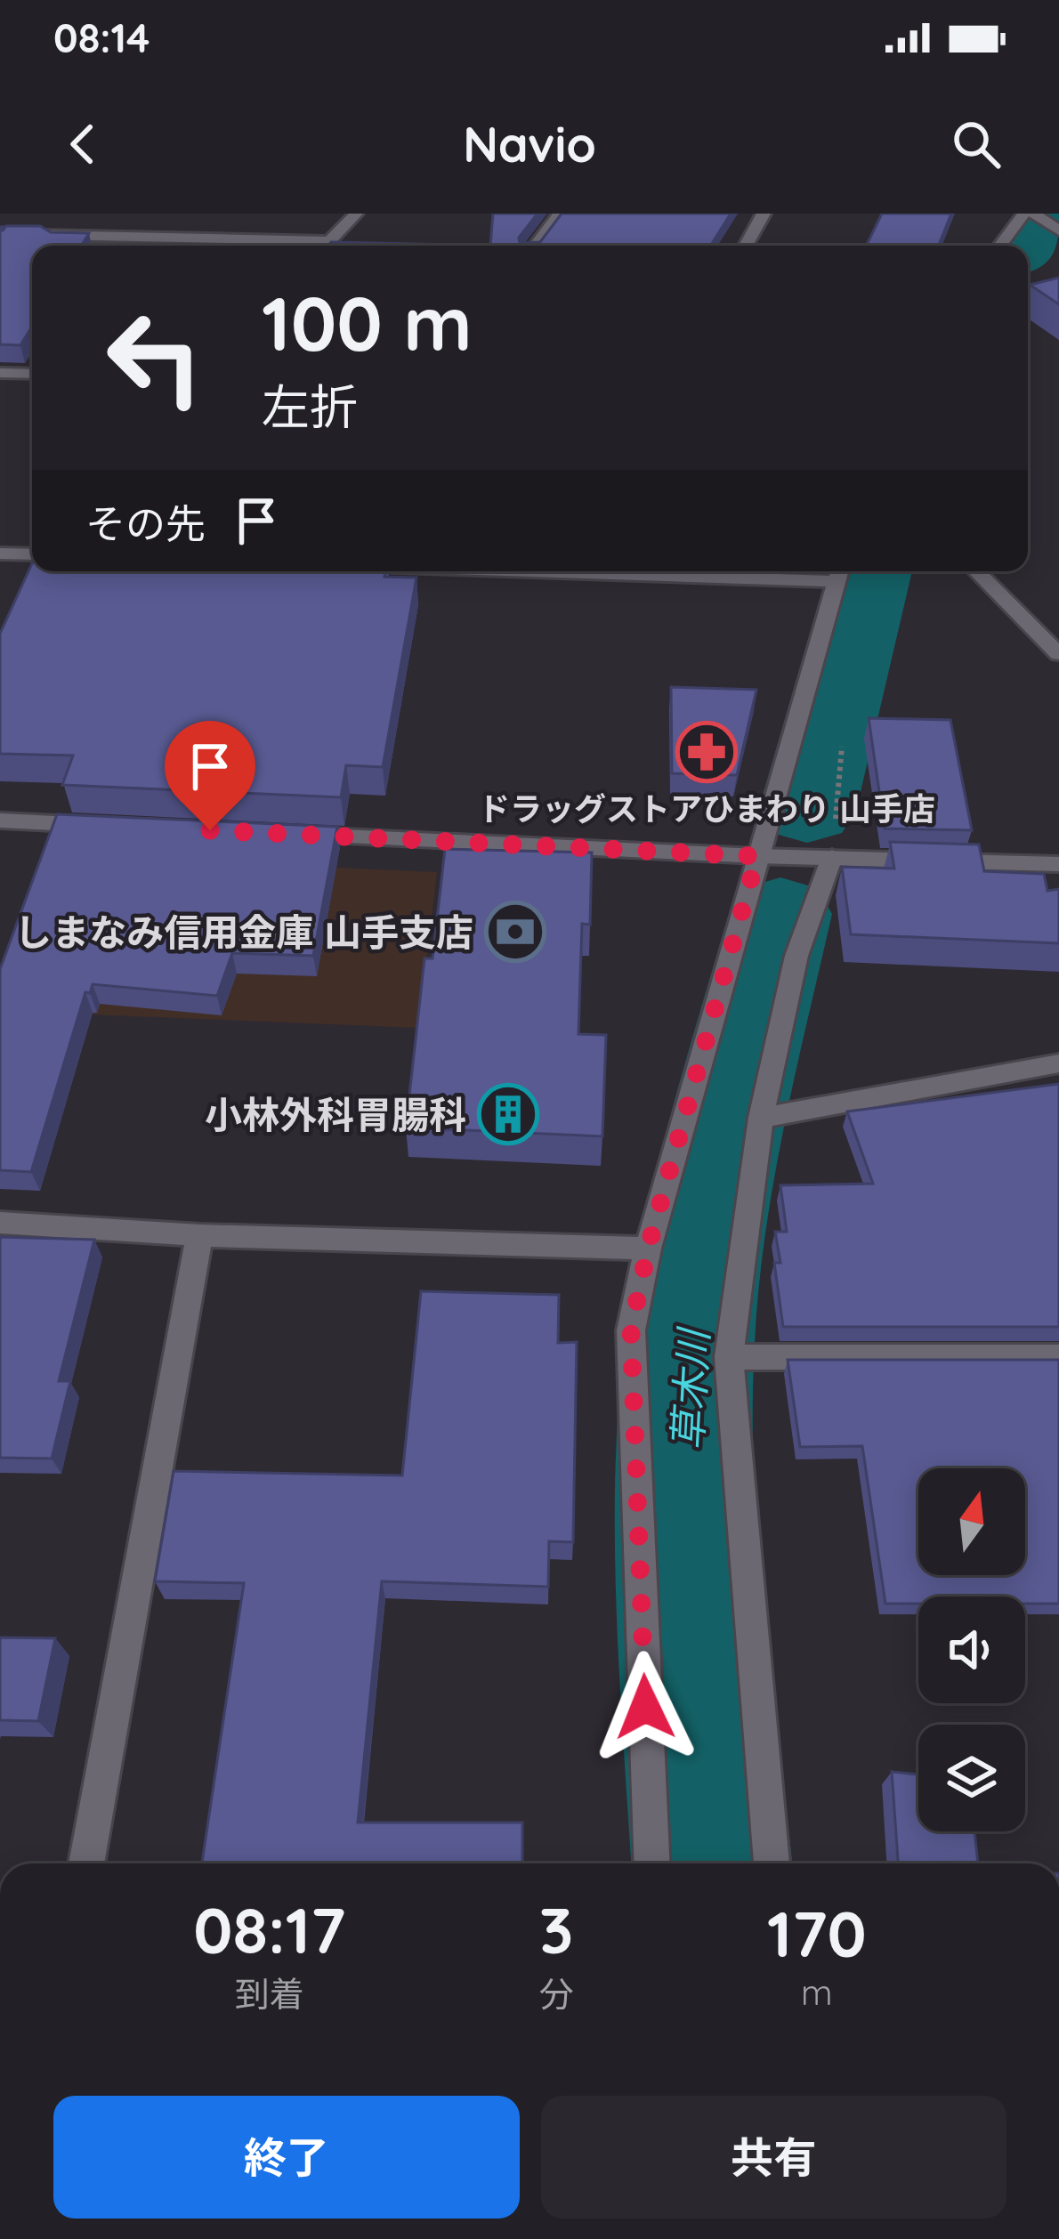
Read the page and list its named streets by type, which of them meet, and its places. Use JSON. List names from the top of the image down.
{
  "water": ["草木川"],
  "places": {
    "pharmacy": ["ドラッグストアひまわり 山手店"],
    "bank": ["しまなみ信用金庫 山手支店"],
    "building": ["小林外科胃腸科"]
  },
  "north": "top",
  "page": {
    "status": "08:14",
    "header": "Navio",
    "turn": ["100 m", "左折"],
    "then": "その先",
    "eta": [
      "08:17",
      "到着",
      "3",
      "分",
      "170",
      "m"
    ],
    "buttons": ["終了", "共有"]
  }
}
